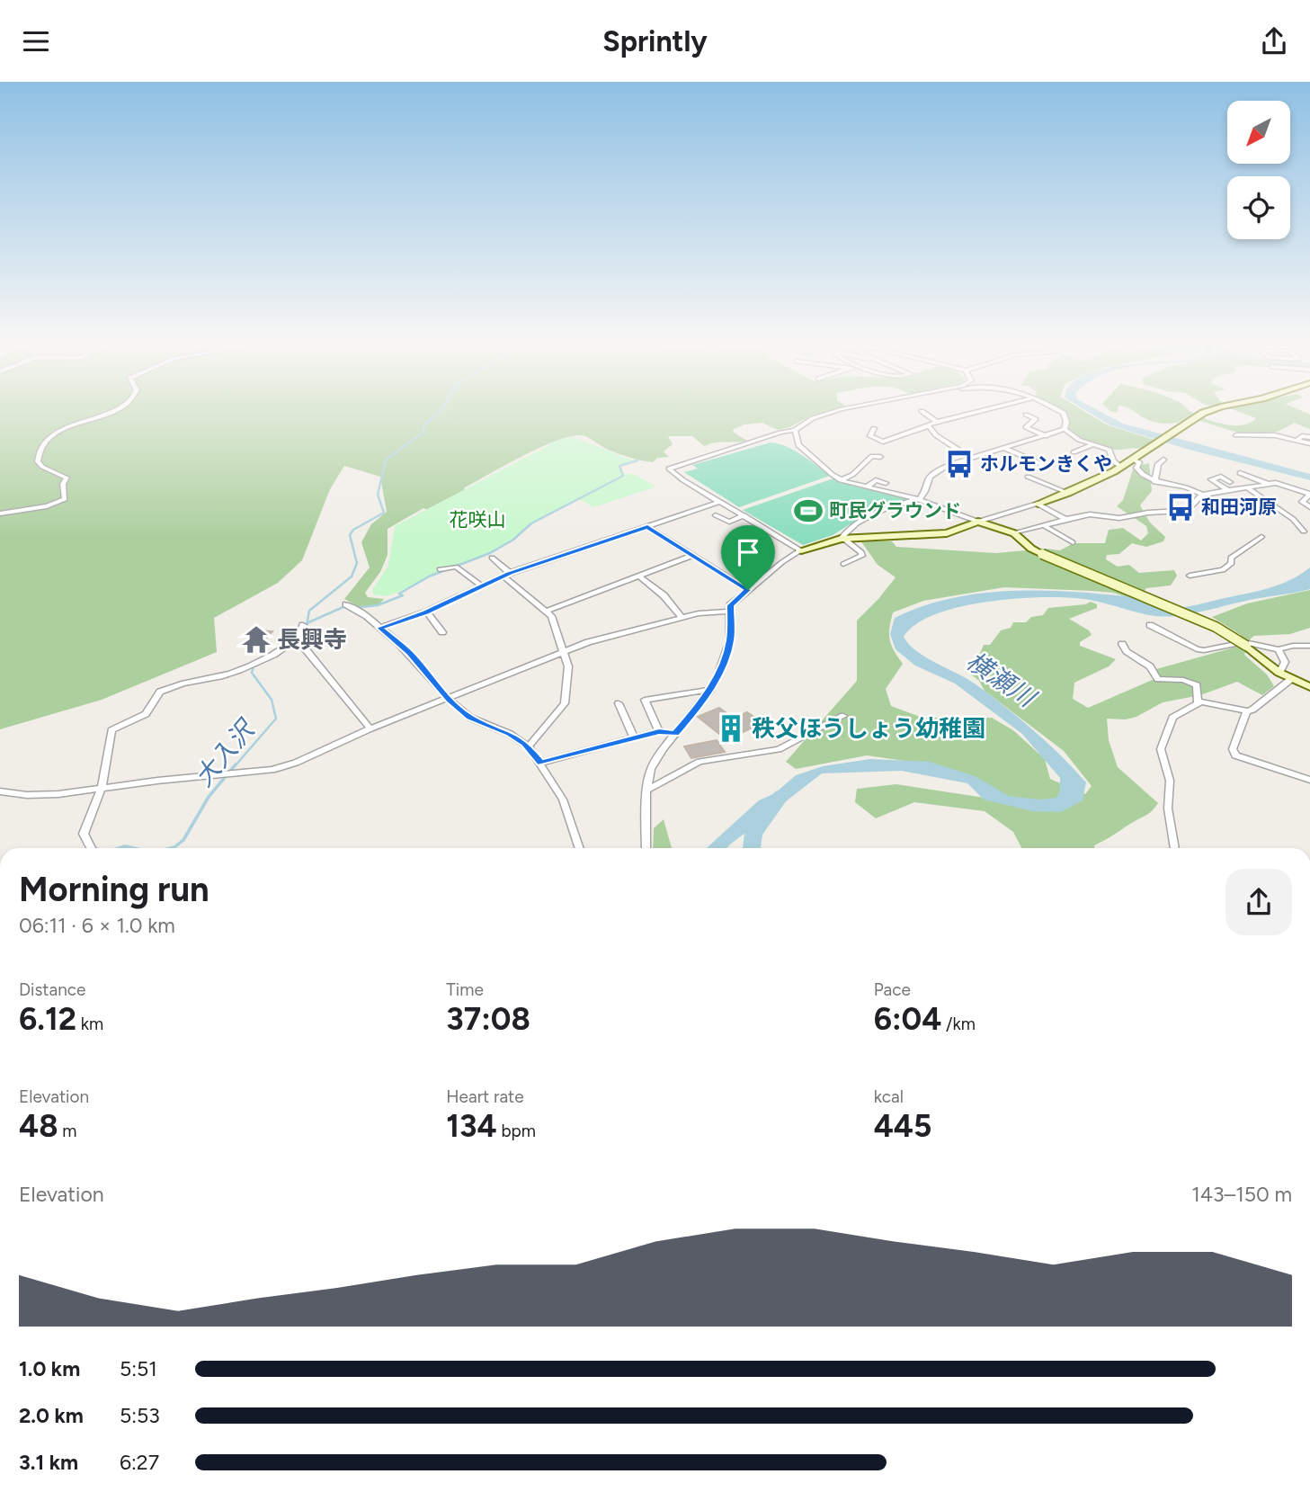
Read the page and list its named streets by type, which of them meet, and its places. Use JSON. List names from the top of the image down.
{
  "water": ["横瀬川", "大入沢"],
  "parks": ["花咲山"],
  "places": {
    "bus stop": ["ホルモンきくや", "和田河原"],
    "sports": ["町民グラウンド"],
    "temple": ["長興寺"],
    "building": ["秩父ほうしょう幼稚園"]
  },
  "north": "bottom left",
  "page": {
    "header": "Sprintly",
    "heading": ["Morning run", "06:11 · 6 × 1.0 km"],
    "stats": [
      ["Distance", "6.12 km"],
      ["Time", "37:08"],
      ["Pace", "6:04 /km"],
      ["Elevation", "48 m"],
      ["Heart rate", "134 bpm"],
      ["kcal", "445"]
    ],
    "chart": ["Elevation", "143–150 m"],
    "list": [
      {
        "name": "1.0 km",
        "note": "5:51"
      },
      {
        "name": "2.0 km",
        "note": "5:53"
      },
      {
        "name": "3.1 km",
        "note": "6:27"
      }
    ]
  }
}
